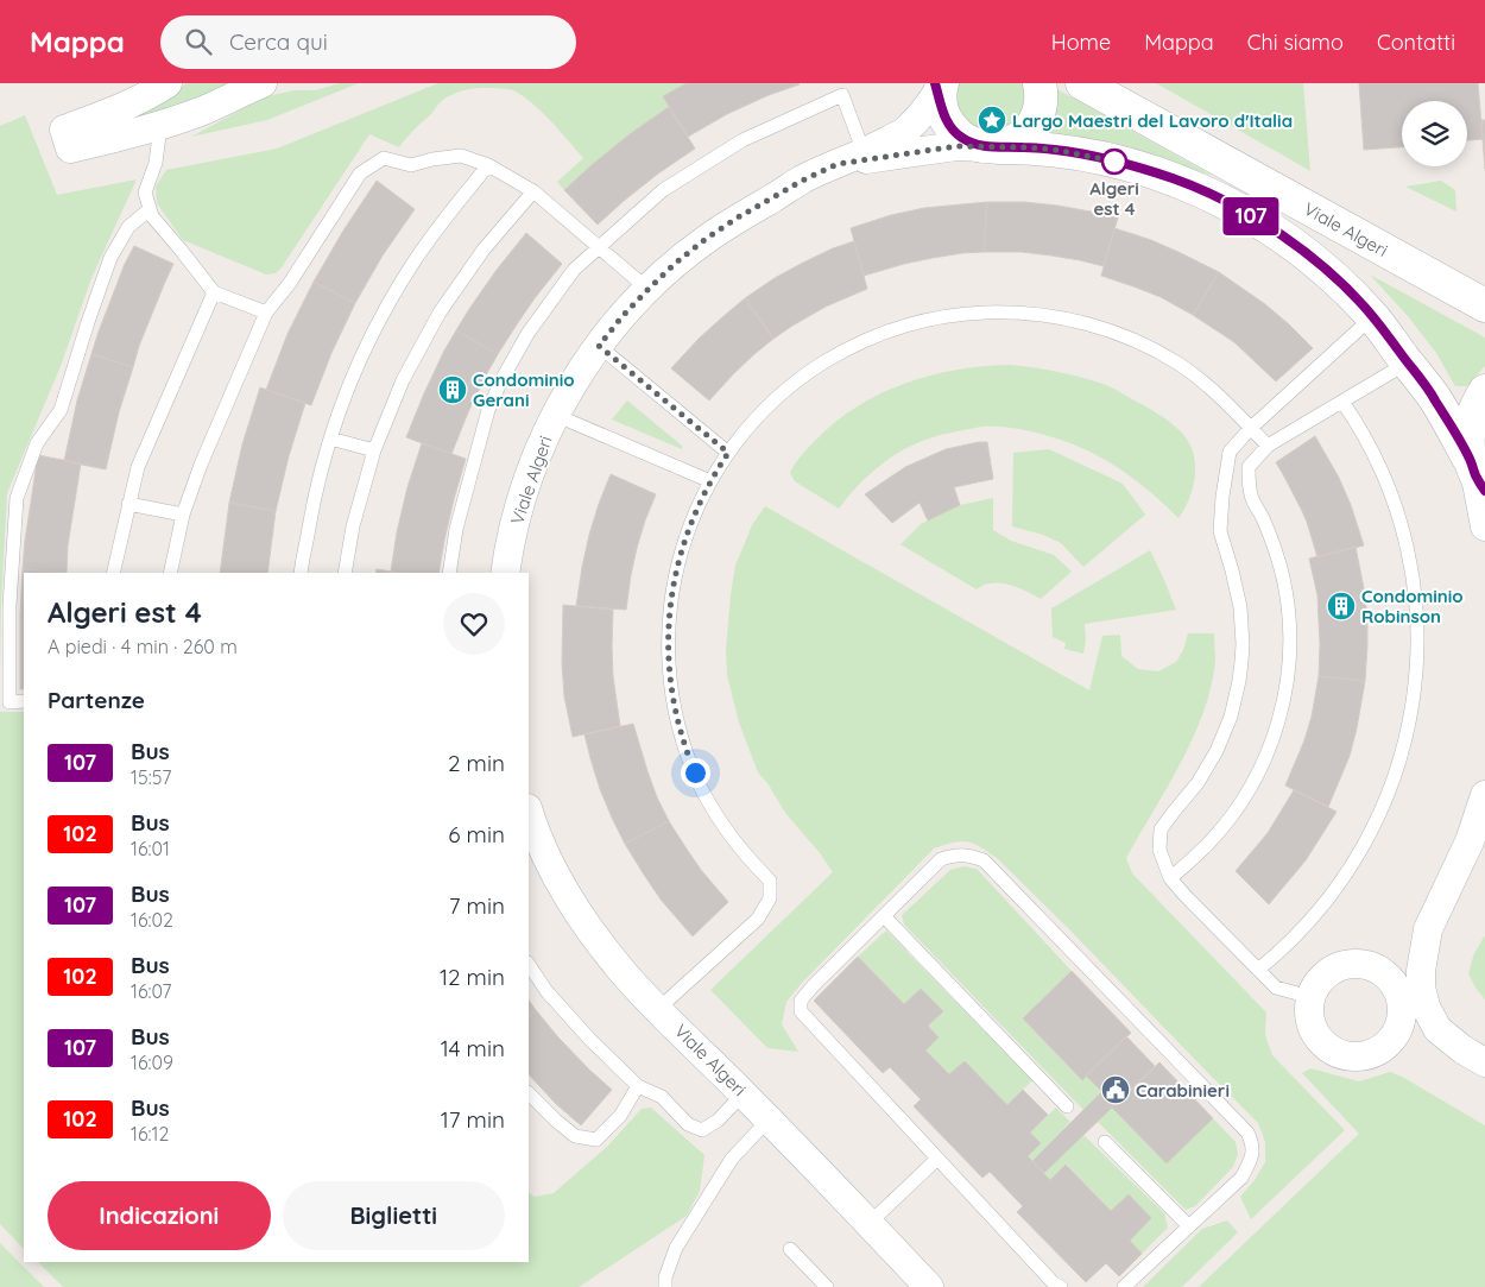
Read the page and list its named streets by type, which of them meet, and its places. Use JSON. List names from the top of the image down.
{
  "streets": {
    "street": ["Viale Algeri"]
  },
  "places": {
    "place": ["Largo Maestri del Lavoro d'Italia"],
    "other": ["Algeri est 4"],
    "building": ["Condominio Gerani", "Condominio Robinson"],
    "public building": ["Carabinieri"]
  },
  "lines": ["bus line 107"],
  "page": {
    "header": "Mappa",
    "search": "Cerca qui",
    "nav": [
      "Home",
      "Mappa",
      "Chi siamo",
      "Contatti"
    ],
    "on_map": "107",
    "heading": [
      ["Algeri est 4", "A piedi · 4 min · 260 m"],
      "Partenze"
    ],
    "list": [
      {
        "mark": "107",
        "name": "Bus",
        "note": "15:57",
        "value": "2 min"
      },
      {
        "mark": "102",
        "name": "Bus",
        "note": "16:01",
        "value": "6 min"
      },
      {
        "mark": "107",
        "name": "Bus",
        "note": "16:02",
        "value": "7 min"
      },
      {
        "mark": "102",
        "name": "Bus",
        "note": "16:07",
        "value": "12 min"
      },
      {
        "mark": "107",
        "name": "Bus",
        "note": "16:09",
        "value": "14 min"
      },
      {
        "mark": "102",
        "name": "Bus",
        "note": "16:12",
        "value": "17 min"
      }
    ],
    "buttons": ["Indicazioni", "Biglietti"]
  }
}
